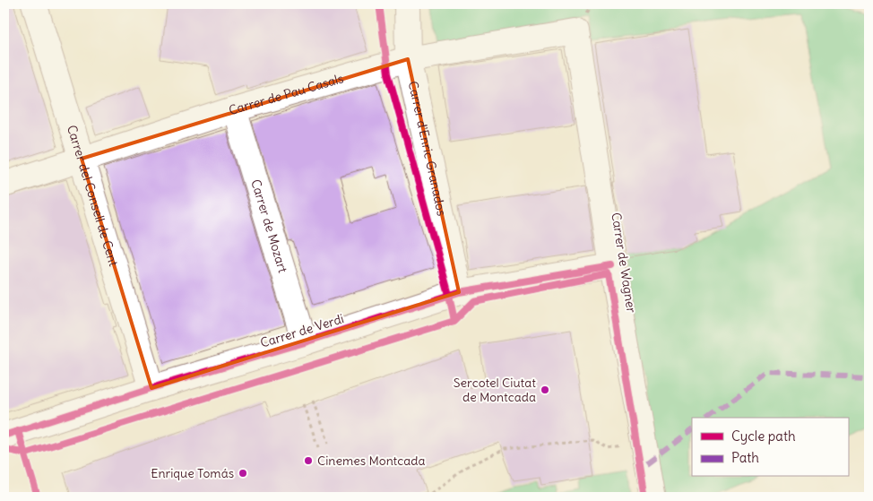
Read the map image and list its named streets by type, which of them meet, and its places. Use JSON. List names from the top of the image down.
{
  "streets": {
    "street": [
      "Carrer de Pau Casals",
      "Carrer d'Enric Granados",
      "Carrer del Consell de Cent",
      "Carrer de Mozart",
      "Carrer de Wagner",
      "Carrer de Verdi"
    ]
  },
  "crossings": [
    ["Carrer de Pau Casals", "Carrer d'Enric Granados"],
    ["Carrer de Pau Casals", "Carrer del Consell de Cent"],
    ["Carrer de Pau Casals", "Carrer de Mozart"],
    ["Carrer de Pau Casals", "Carrer de Wagner"],
    ["Carrer d'Enric Granados", "Carrer de Verdi"],
    ["Carrer del Consell de Cent", "Carrer de Verdi"],
    ["Carrer de Mozart", "Carrer de Verdi"],
    ["Carrer de Wagner", "Carrer de Verdi"]
  ],
  "places": ["Sercotel Ciutat de Montcada", "Cinemes Montcada", "Enrique Tomás"],
  "legend": ["Cycle path", "Path"]
}
